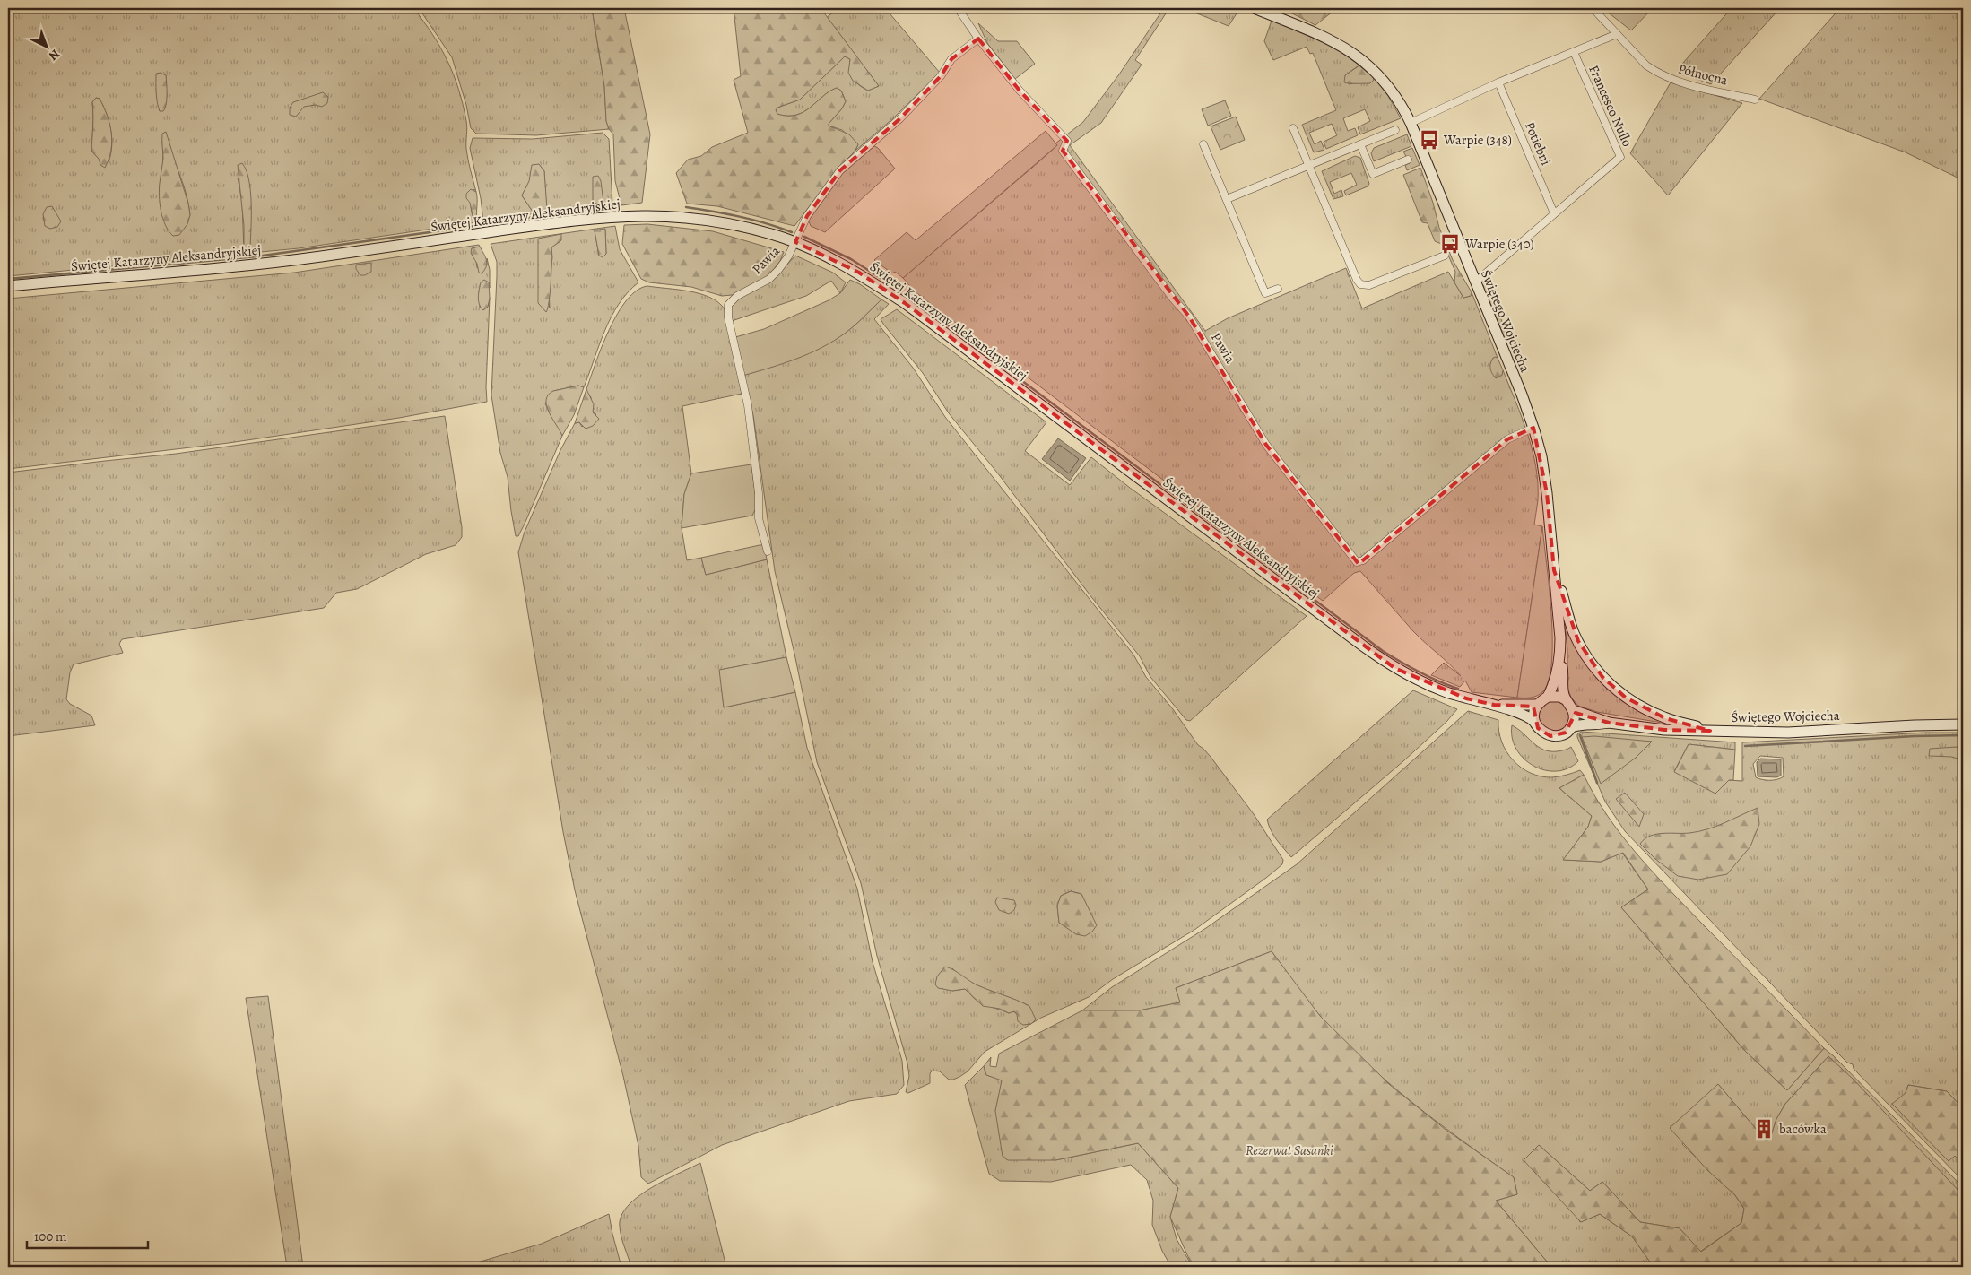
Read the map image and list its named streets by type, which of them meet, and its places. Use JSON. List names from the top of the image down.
{
  "streets": {
    "street": [
      "Północna",
      "Francesco Nullo",
      "Potiebni",
      "Świętej Katarzyny Aleksandryjskiej",
      "Pawia",
      "Świętego Wojciecha"
    ]
  },
  "crossings": [
    ["Francesco Nullo", "Potiebni"],
    ["Francesco Nullo", "Świętego Wojciecha"],
    ["Świętej Katarzyny Aleksandryjskiej", "Pawia"],
    ["Świętej Katarzyny Aleksandryjskiej", "Świętego Wojciecha"],
    ["Pawia", "Świętego Wojciecha"]
  ],
  "parks": ["Rezerwat Sasanki"],
  "places": {
    "bus stop": ["Warpie (348)", "Warpie (340)"],
    "building": ["bacówka"]
  },
  "scale_bar": "100 m",
  "north": "bottom right"
}
